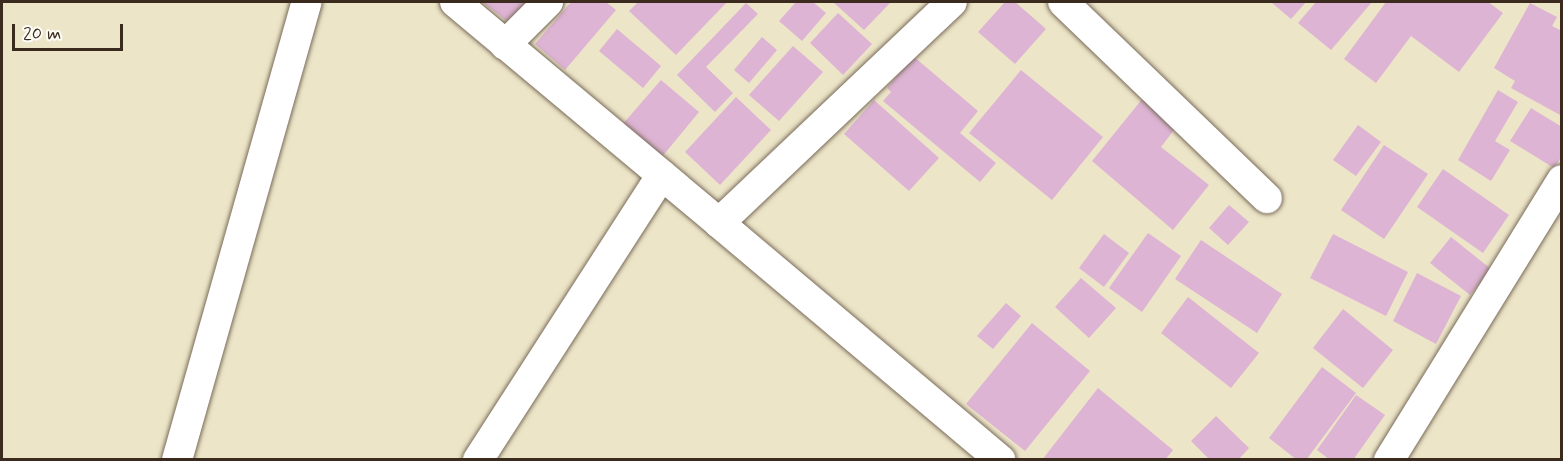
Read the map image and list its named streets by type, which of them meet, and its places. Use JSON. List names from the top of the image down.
{
  "scale_bar": "20 m"
}
